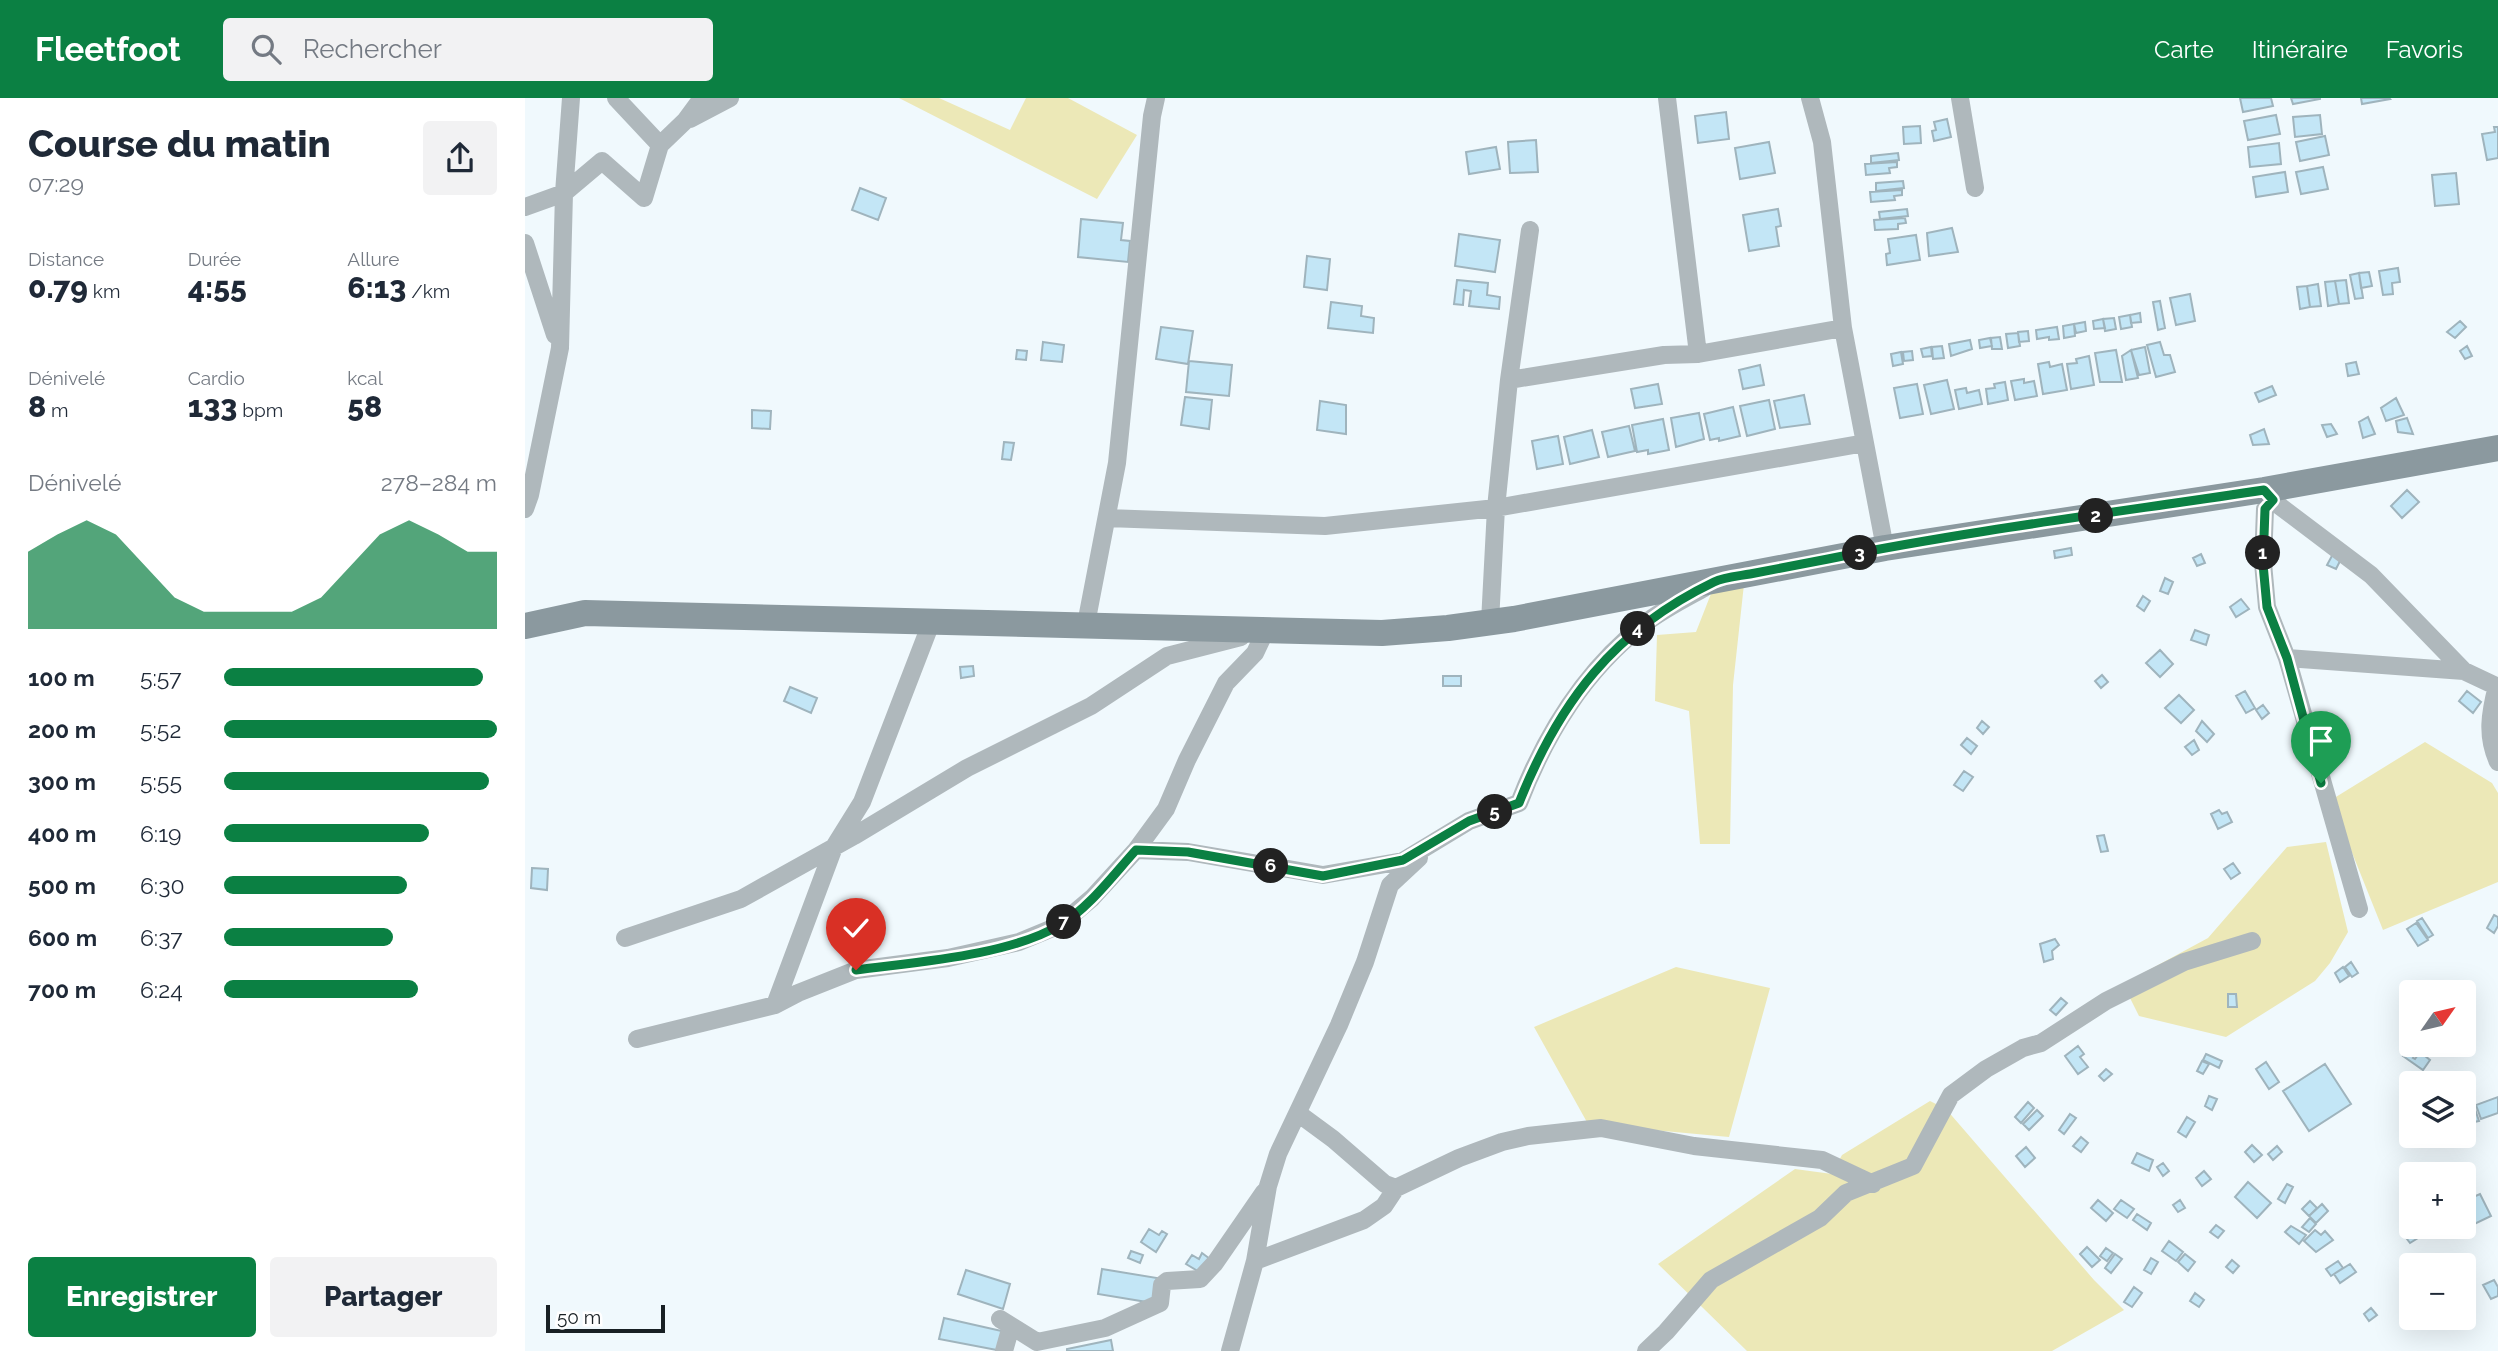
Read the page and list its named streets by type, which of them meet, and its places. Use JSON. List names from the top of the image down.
{
  "scale_bar": "50 m",
  "north": "top right",
  "page": {
    "header": "Fleetfoot",
    "search": "Rechercher",
    "nav": ["Carte", "Itinéraire", "Favoris"],
    "heading": ["Course du matin", "07:29"],
    "stats": [
      ["Distance", "0.79 km"],
      ["Durée", "4:55"],
      ["Allure", "6:13 /km"],
      ["Dénivelé", "8 m"],
      ["Cardio", "133 bpm"],
      ["kcal", "58"]
    ],
    "chart": ["Dénivelé", "278–284 m"],
    "pins": [
      "2",
      "1",
      "3",
      "4",
      "5",
      "6",
      "7"
    ],
    "list": [
      {
        "name": "100 m",
        "note": "5:57"
      },
      {
        "name": "200 m",
        "note": "5:52"
      },
      {
        "name": "300 m",
        "note": "5:55"
      },
      {
        "name": "400 m",
        "note": "6:19"
      },
      {
        "name": "500 m",
        "note": "6:30"
      },
      {
        "name": "600 m",
        "note": "6:37"
      },
      {
        "name": "700 m",
        "note": "6:24"
      }
    ],
    "map_buttons": ["+", "−"],
    "buttons": ["Enregistrer", "Partager"],
    "scale": "50 m"
  }
}
